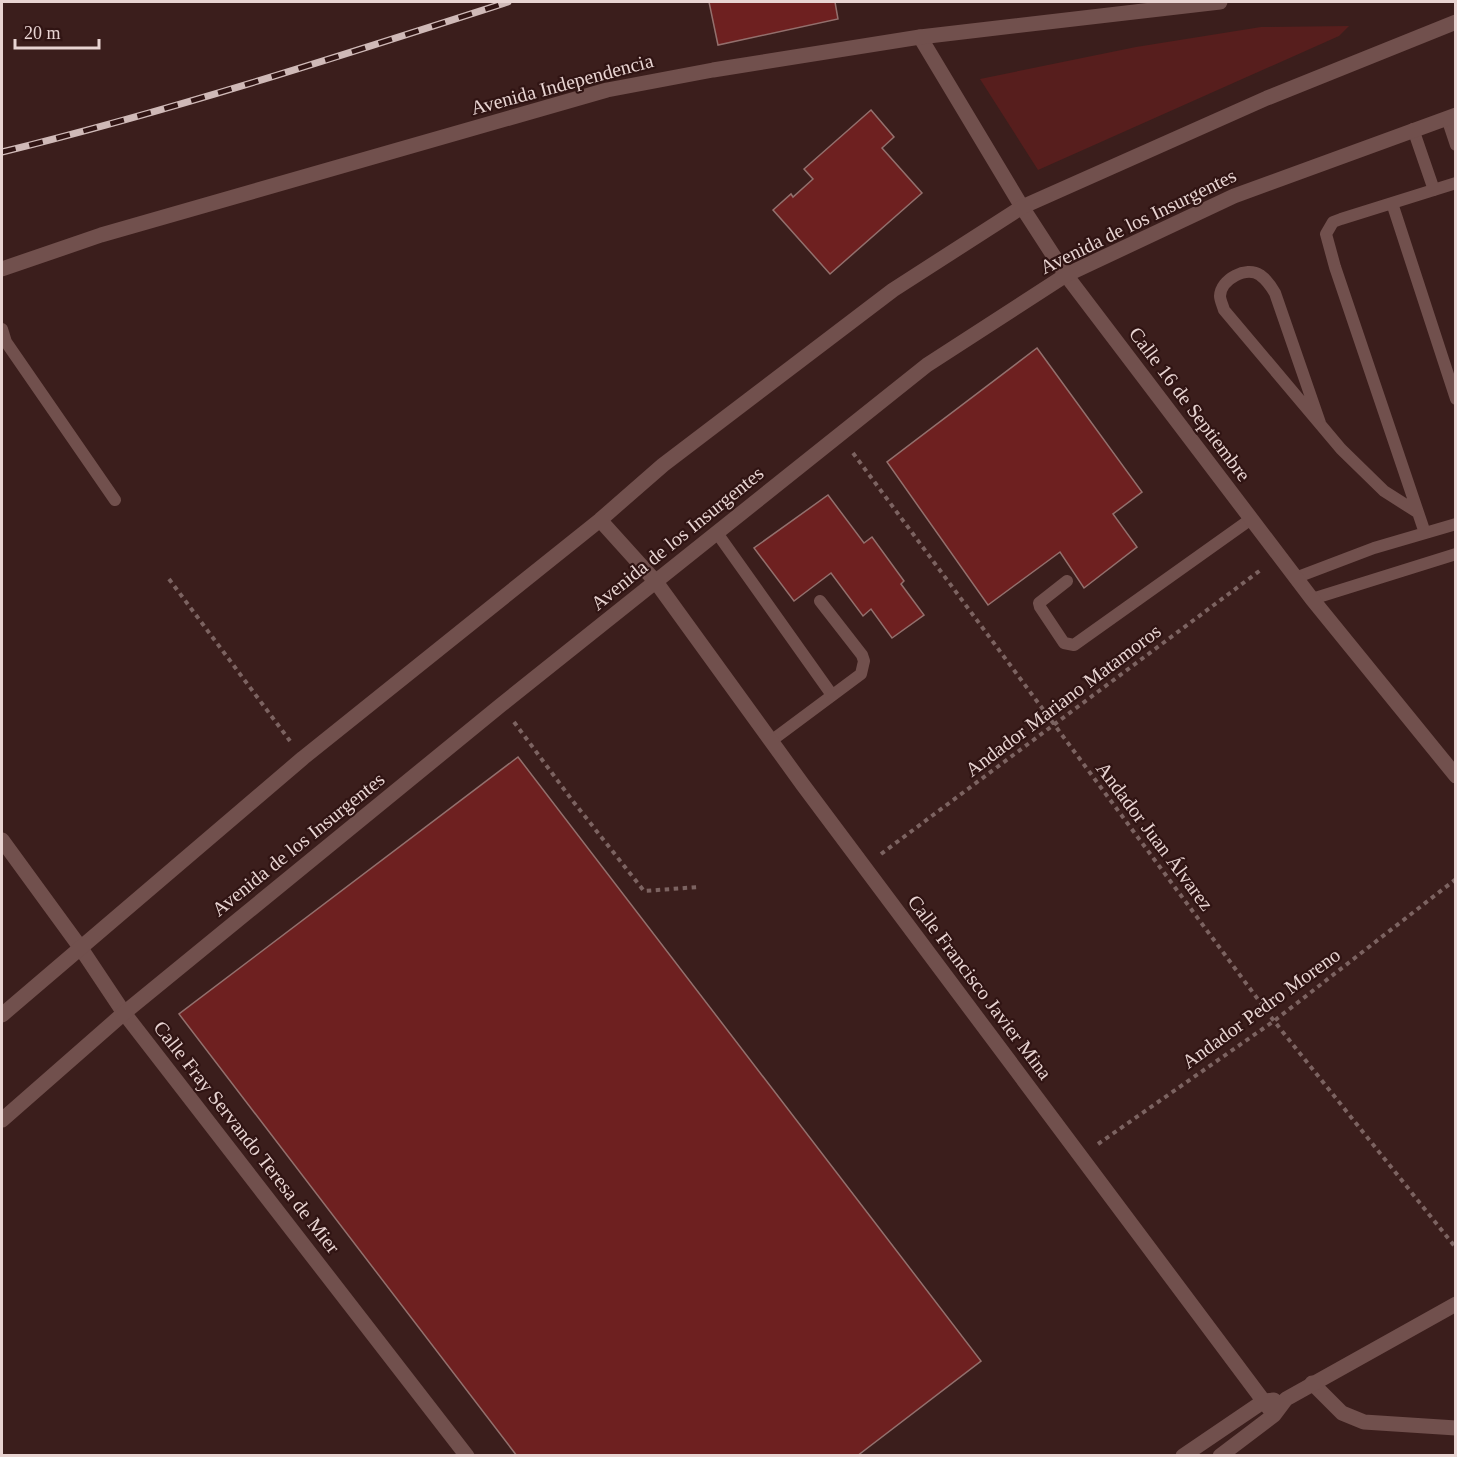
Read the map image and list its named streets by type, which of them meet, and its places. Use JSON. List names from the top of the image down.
{
  "streets": {
    "street": [
      "Avenida Independencia",
      "Avenida de los Insurgentes",
      "Calle 16 de Septiembre",
      "Calle Francisco Javier Mina",
      "Calle Fray Servando Teresa de Mier"
    ],
    "path": ["Andador Mariano Matamoros", "Andador Juan Álvarez", "Andador Pedro Moreno"]
  },
  "crossings": [
    ["Avenida Independencia", "Calle 16 de Septiembre"],
    ["Avenida de los Insurgentes", "Calle 16 de Septiembre"],
    ["Avenida de los Insurgentes", "Andador Juan Álvarez"],
    ["Avenida de los Insurgentes", "Calle Francisco Javier Mina"],
    ["Avenida de los Insurgentes", "Calle Fray Servando Teresa de Mier"],
    ["Calle 16 de Septiembre", "Andador Mariano Matamoros"],
    ["Andador Mariano Matamoros", "Andador Juan Álvarez"],
    ["Andador Mariano Matamoros", "Calle Francisco Javier Mina"],
    ["Andador Juan Álvarez", "Andador Pedro Moreno"],
    ["Calle Francisco Javier Mina", "Andador Pedro Moreno"]
  ],
  "scale_bar": "20 m"
}
